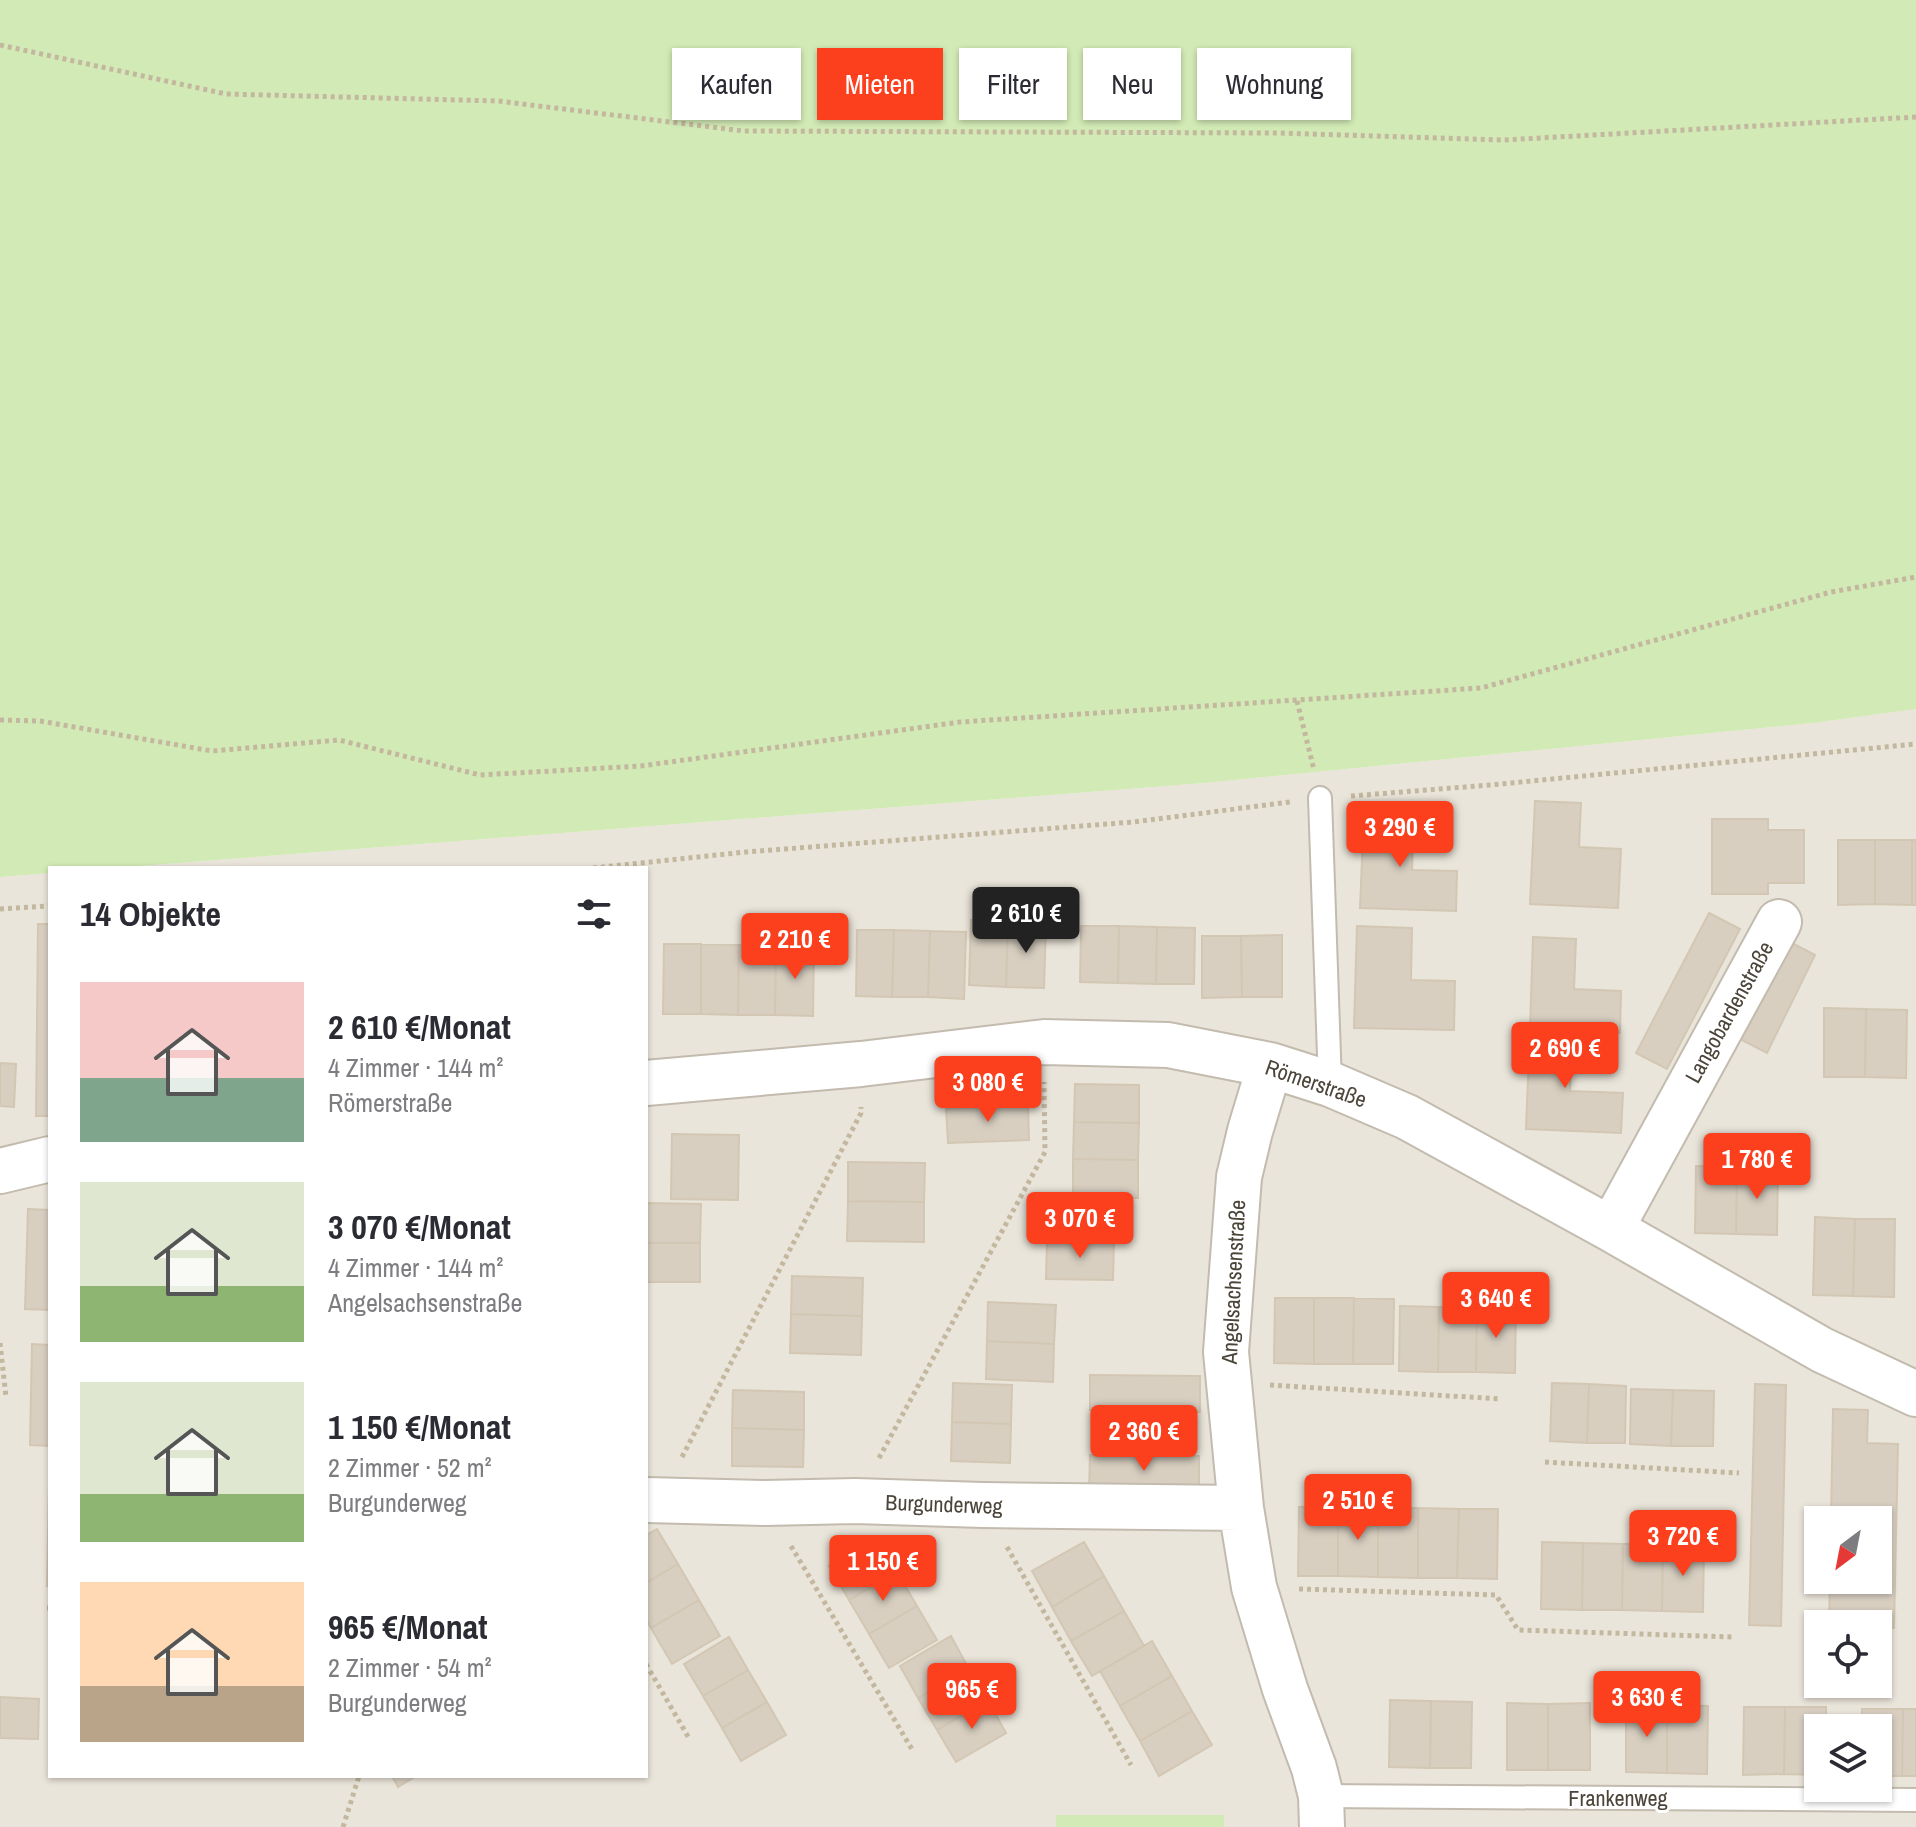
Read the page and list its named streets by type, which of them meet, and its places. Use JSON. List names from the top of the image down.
{
  "streets": {
    "street": [
      "Langobardenstraße",
      "Römerstraße",
      "Angelsachsenstraße",
      "Burgunderweg"
    ],
    "lane": ["Frankenweg"]
  },
  "crossings": [
    ["Langobardenstraße", "Römerstraße"],
    ["Römerstraße", "Angelsachsenstraße"],
    ["Angelsachsenstraße", "Burgunderweg"],
    ["Angelsachsenstraße", "Frankenweg"]
  ],
  "north": "bottom left",
  "page": {
    "chip": [
      "Kaufen",
      "Mieten",
      "Filter",
      "Neu",
      "Wohnung"
    ],
    "price": [
      "3 290 €",
      "2 610 €",
      "2 210 €",
      "2 690 €",
      "3 080 €",
      "1 780 €",
      "3 070 €",
      "3 640 €",
      "2 360 €",
      "2 510 €",
      "3 720 €",
      "1 150 €",
      "965 €",
      "3 630 €"
    ],
    "heading": "14 Objekte",
    "list": [
      {
        "name": "2 610 €/Monat",
        "note": "4 Zimmer · 144 m² · Römerstraße"
      },
      {
        "name": "3 070 €/Monat",
        "note": "4 Zimmer · 144 m² · Angelsachsenstraße"
      },
      {
        "name": "1 150 €/Monat",
        "note": "2 Zimmer · 52 m² · Burgunderweg"
      },
      {
        "name": "965 €/Monat",
        "note": "2 Zimmer · 54 m² · Burgunderweg"
      }
    ]
  }
}
